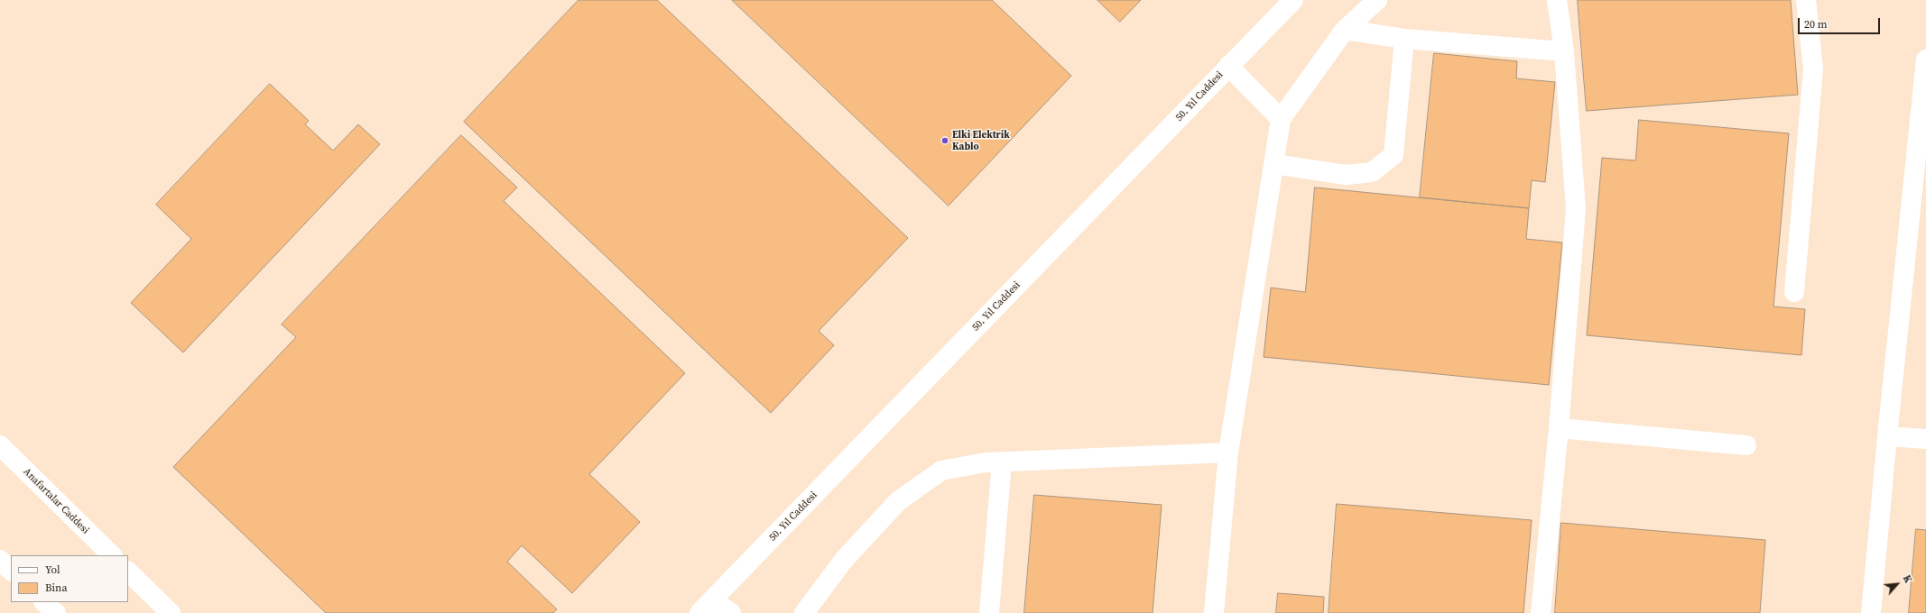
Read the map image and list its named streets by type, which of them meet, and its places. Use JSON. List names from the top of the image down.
{
  "streets": {
    "street": ["50. Yıl Caddesi", "Anafartalar Caddesi"]
  },
  "places": ["Elki Elektrik Kablo"],
  "legend": ["Yol", "Bina"],
  "scale_bar": "20 m",
  "north": "top right"
}
